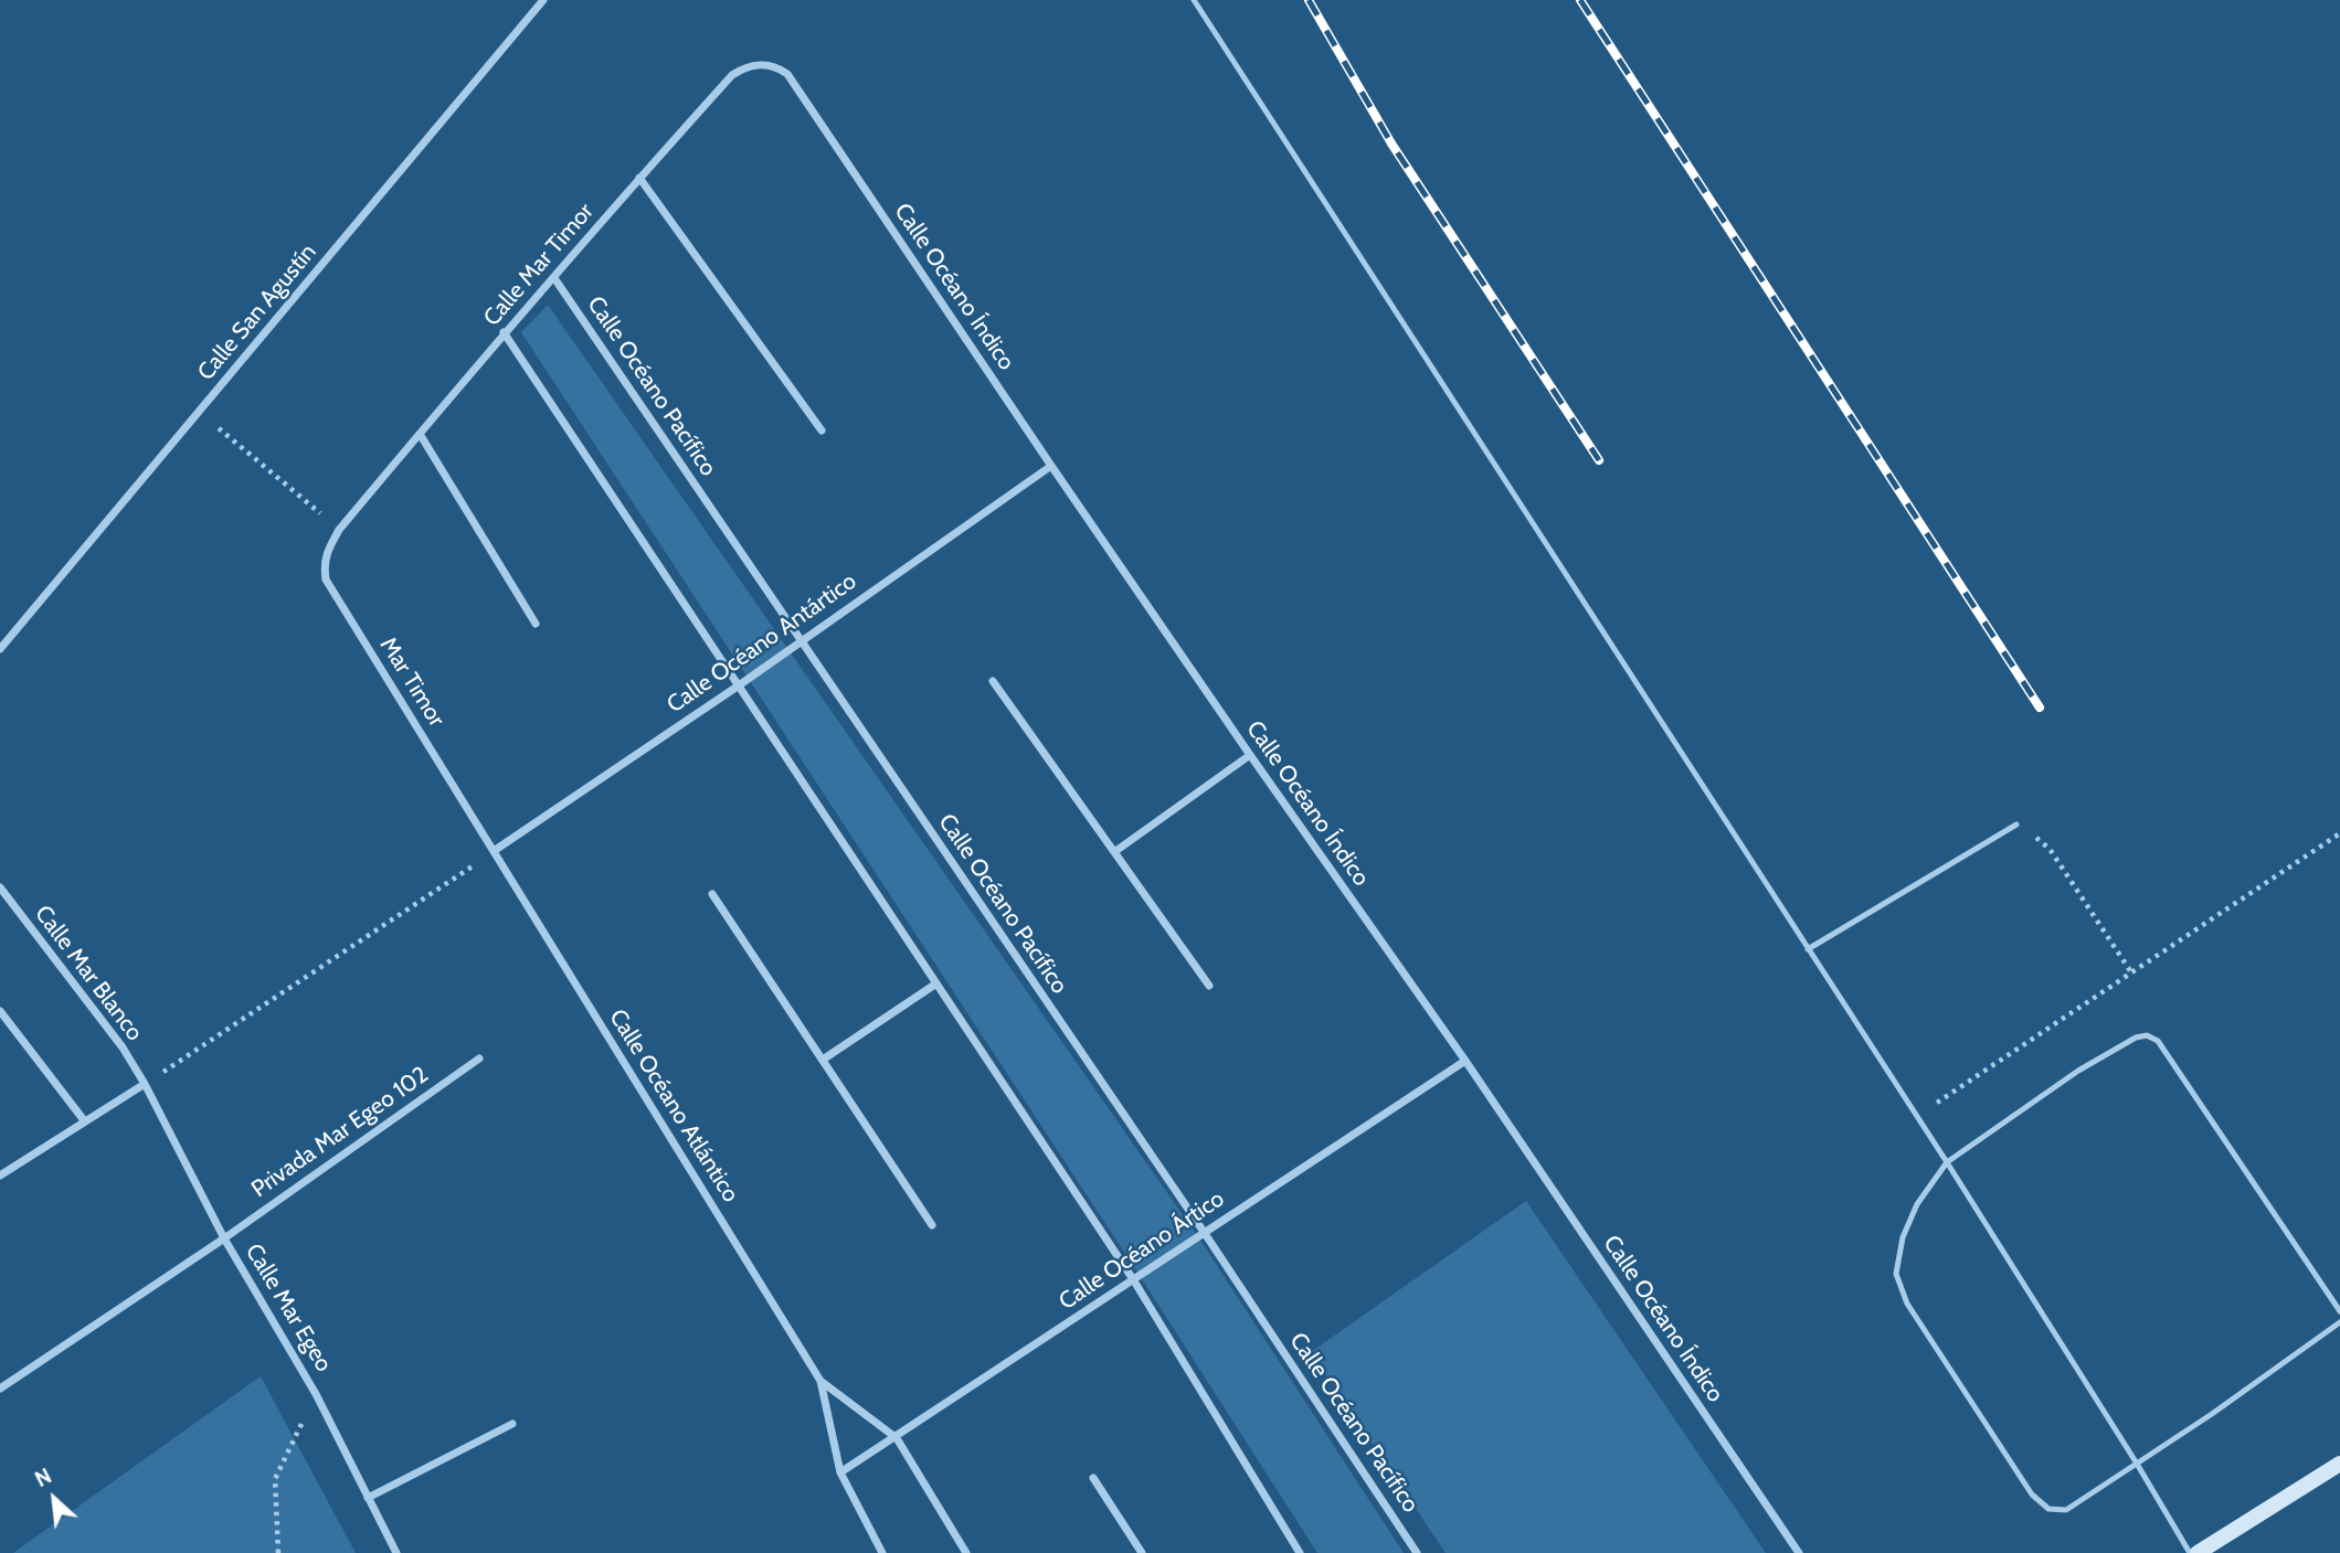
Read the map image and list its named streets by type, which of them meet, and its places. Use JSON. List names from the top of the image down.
{
  "streets": {
    "street": [
      "Calle Mar Timor",
      "Calle Océano Índico",
      "Calle San Agustín",
      "Calle Océano Pacífico",
      "Calle Océano Antártico",
      "Mar Timor",
      "Calle Mar Blanco",
      "Calle Océano Atlántico",
      "Privada Mar Egeo 102",
      "Calle Océano Ártico",
      "Calle Mar Egeo"
    ]
  },
  "crossings": [
    ["Calle Mar Timor", "Calle Océano Índico"],
    ["Calle Mar Timor", "Calle Océano Pacífico"],
    ["Calle Mar Timor", "Mar Timor"],
    ["Calle Océano Índico", "Calle Océano Antártico"],
    ["Calle Océano Índico", "Calle Océano Ártico"],
    ["Calle Océano Pacífico", "Calle Océano Antártico"],
    ["Calle Océano Pacífico", "Calle Océano Ártico"],
    ["Calle Océano Antártico", "Mar Timor"],
    ["Calle Océano Antártico", "Calle Océano Atlántico"],
    ["Mar Timor", "Calle Océano Atlántico"],
    ["Calle Mar Blanco", "Calle Mar Egeo"],
    ["Calle Océano Atlántico", "Calle Océano Ártico"],
    ["Privada Mar Egeo 102", "Calle Mar Egeo"]
  ],
  "north": "top left"
}
